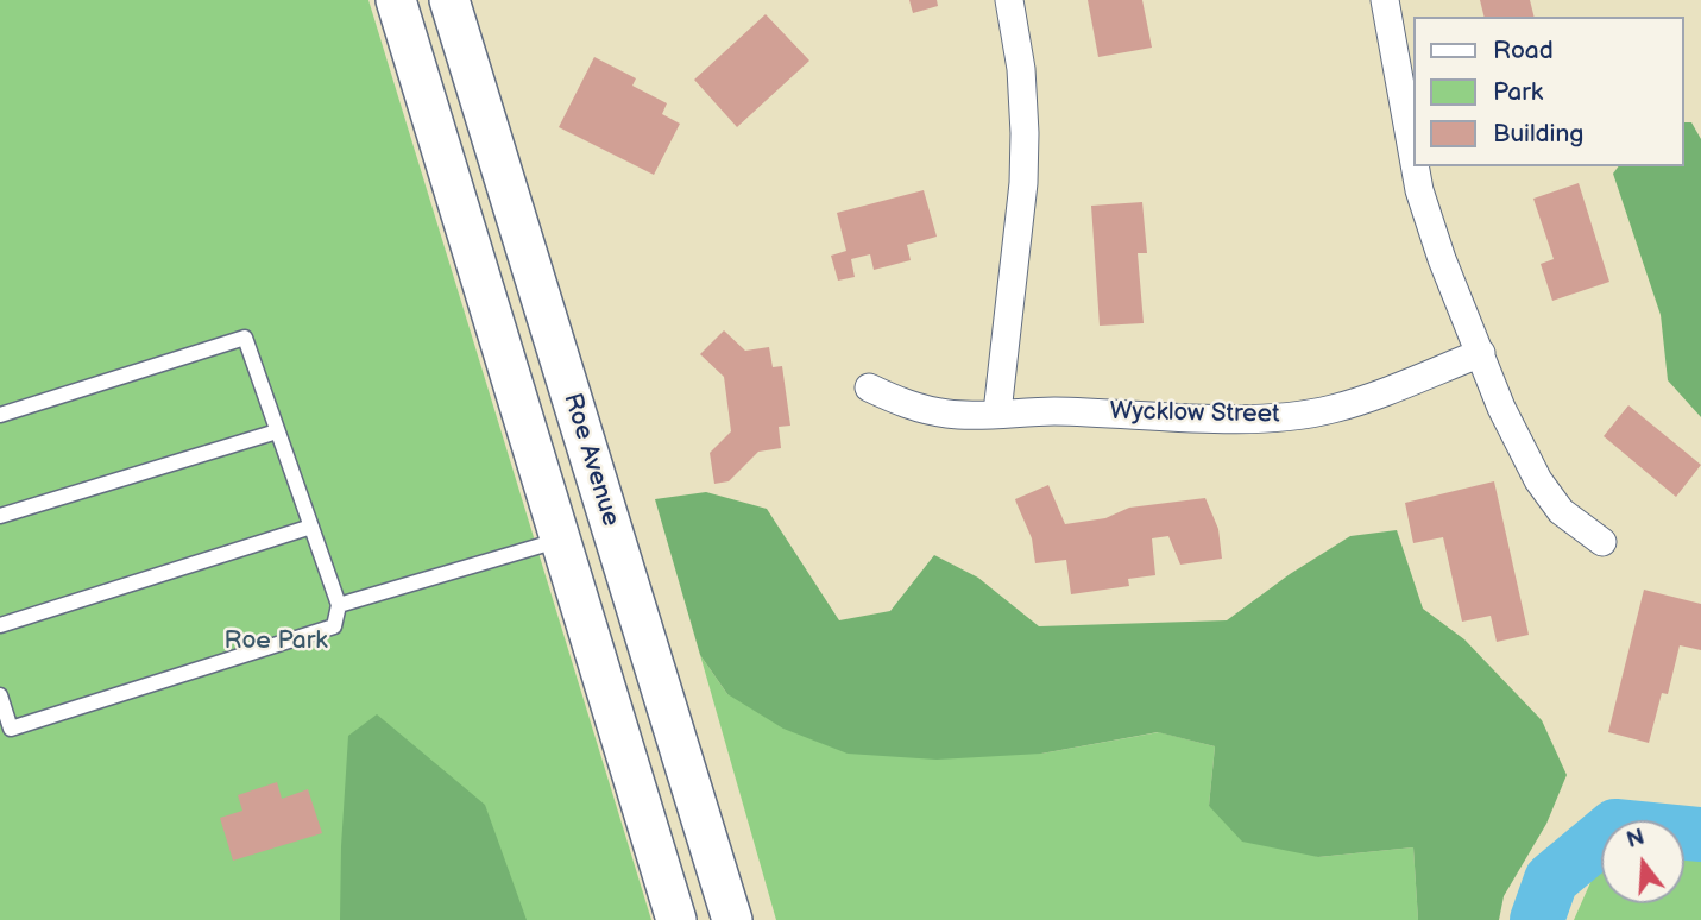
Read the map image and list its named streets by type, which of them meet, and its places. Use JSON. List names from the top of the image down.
{
  "streets": {
    "main road": ["Roe Avenue"],
    "street": ["Wycklow Street"]
  },
  "parks": ["Roe Park"],
  "legend": ["Road", "Park", "Building"],
  "north": "top"
}
